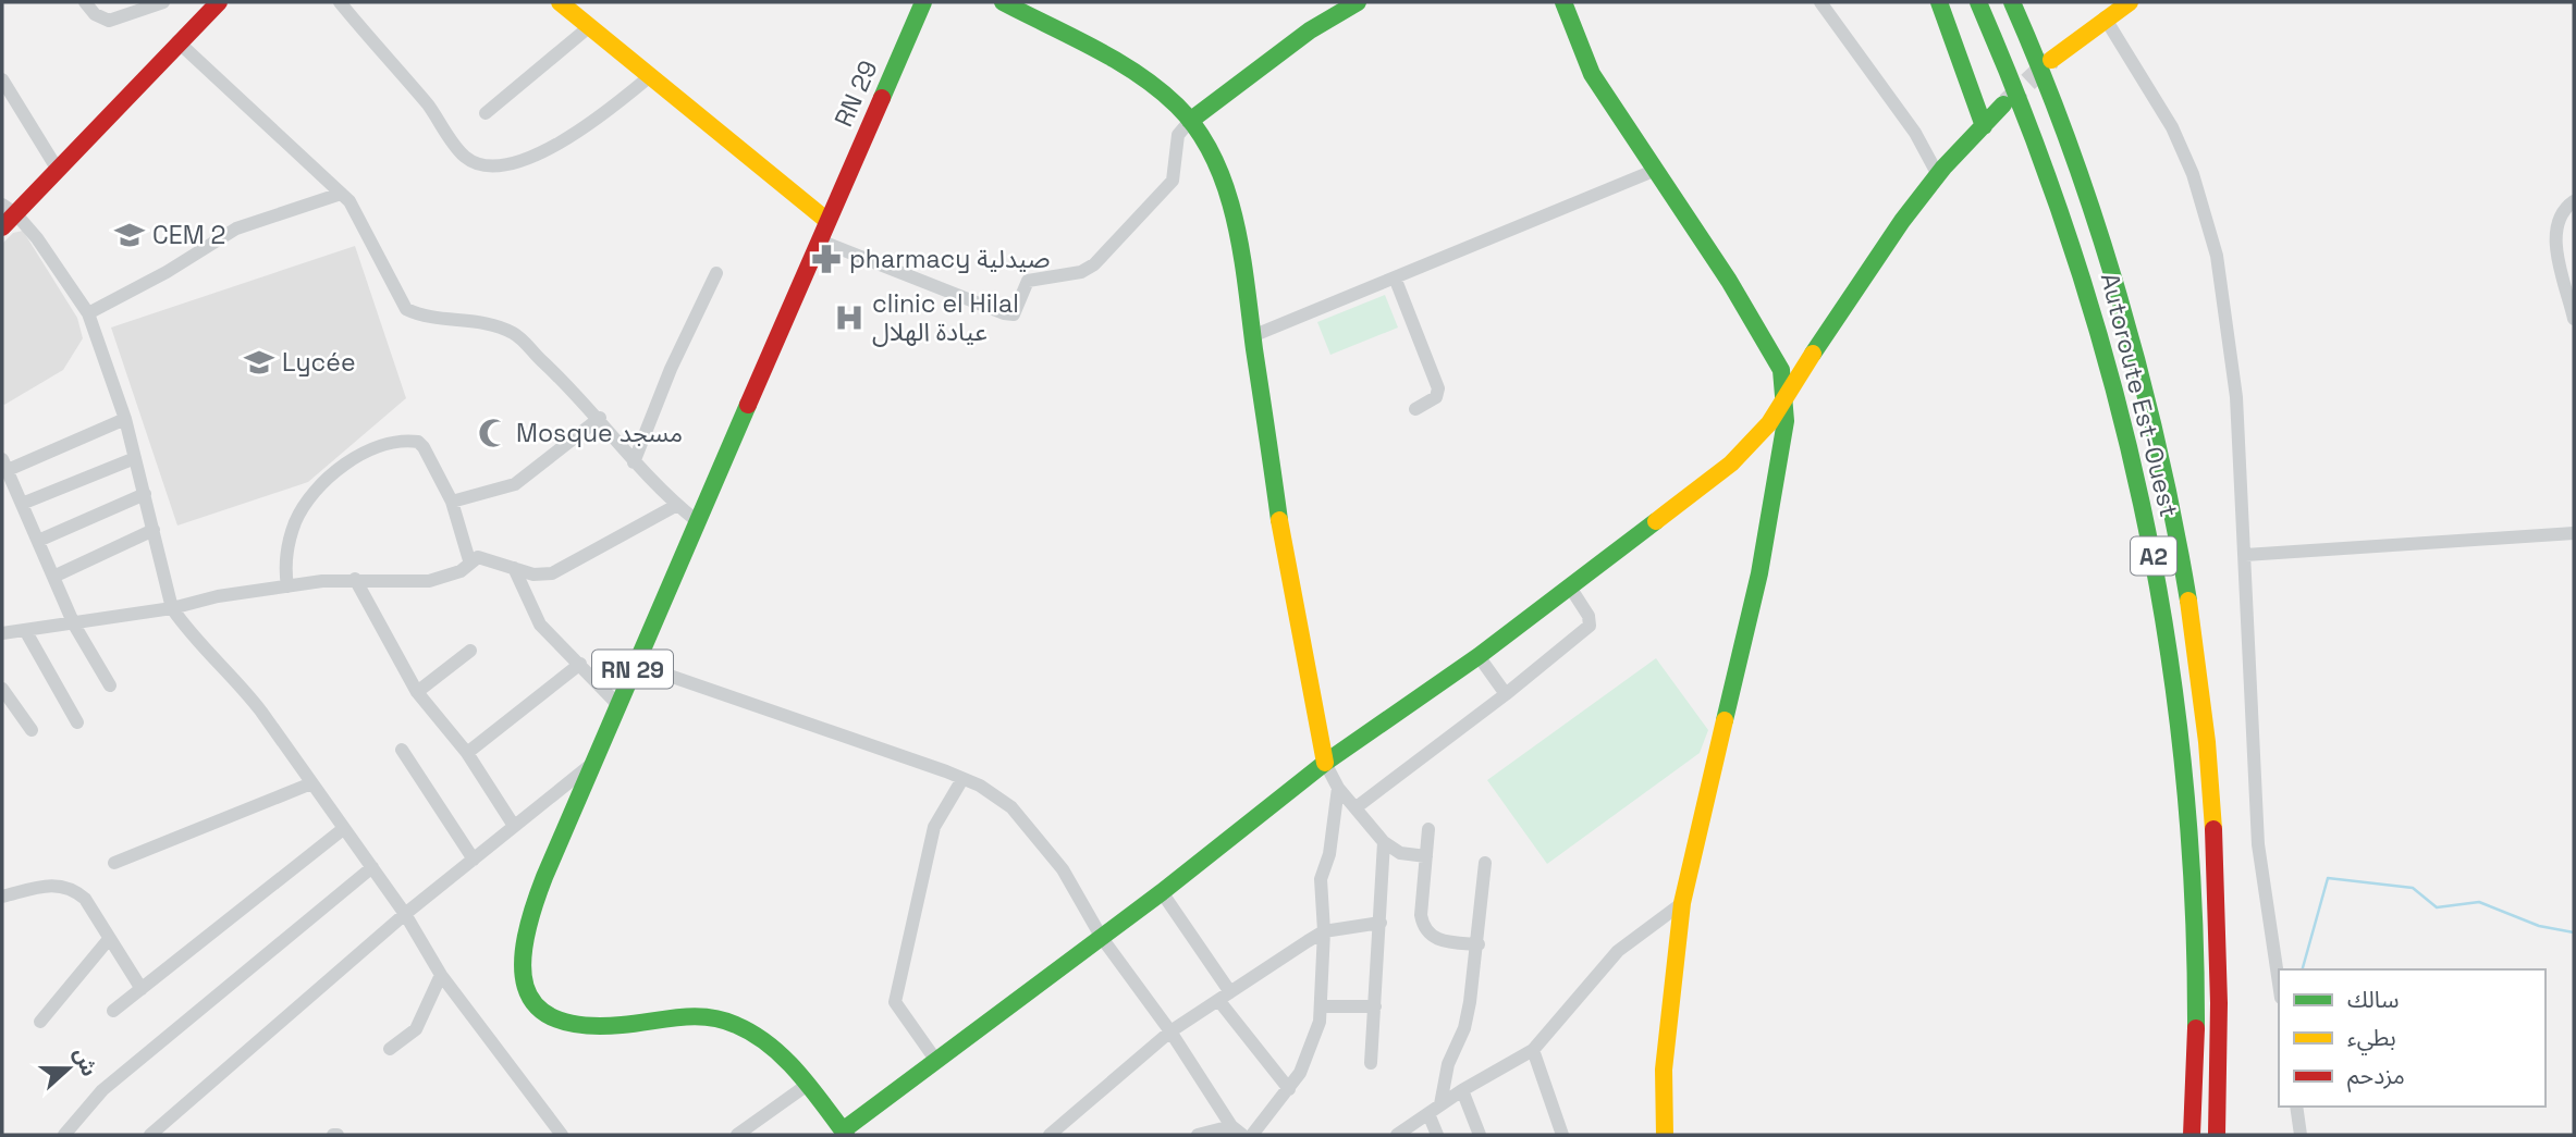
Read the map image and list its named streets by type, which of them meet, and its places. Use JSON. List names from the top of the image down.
{
  "streets": {
    "main road": ["RN 29", "Autoroute Est-Ouest", "A2"]
  },
  "places": {
    "school or university": ["CEM 2", "Lycée"],
    "pharmacy": ["pharmacy صيدلية"],
    "hospital": ["clinic el Hilal عيادة الهلال"],
    "mosque": ["Mosque مسجد"]
  },
  "legend": ["سالك", "بطيء", "مزدحم"],
  "north": "right"
}
